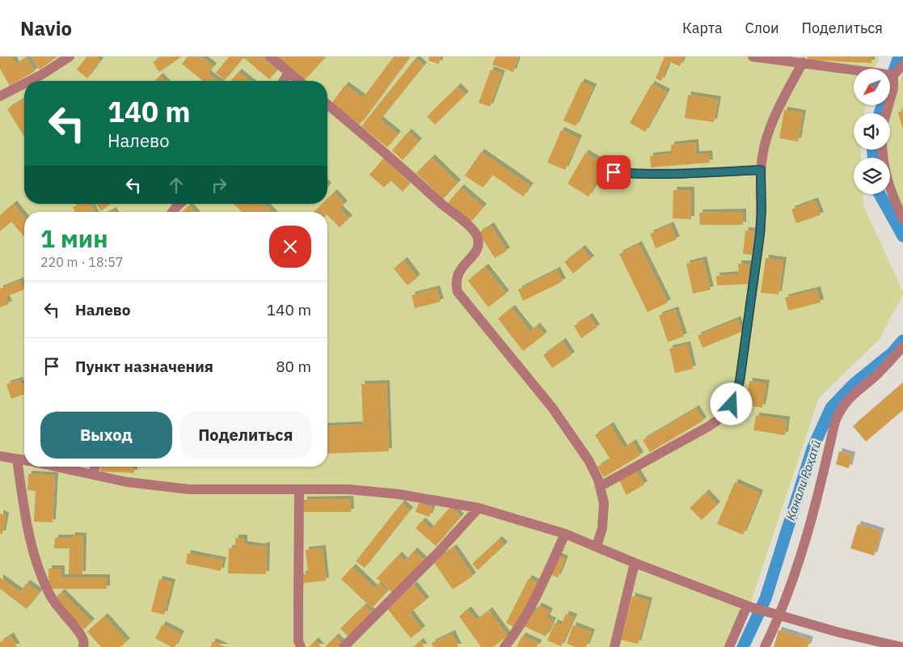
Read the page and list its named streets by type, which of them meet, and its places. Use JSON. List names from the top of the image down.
{
  "water": ["Канали Роҳатӣ"],
  "north": "bottom left",
  "page": {
    "header": "Navio",
    "nav": ["Карта", "Слои", "Поделиться"],
    "turn": ["140 m", "Налево"],
    "heading": ["1 мин", "220 m · 18:57"],
    "list": [
      {
        "name": "Налево",
        "value": "140 m"
      },
      {
        "name": "Пункт назначения",
        "value": "80 m"
      }
    ],
    "buttons": ["Выход", "Поделиться"]
  }
}
